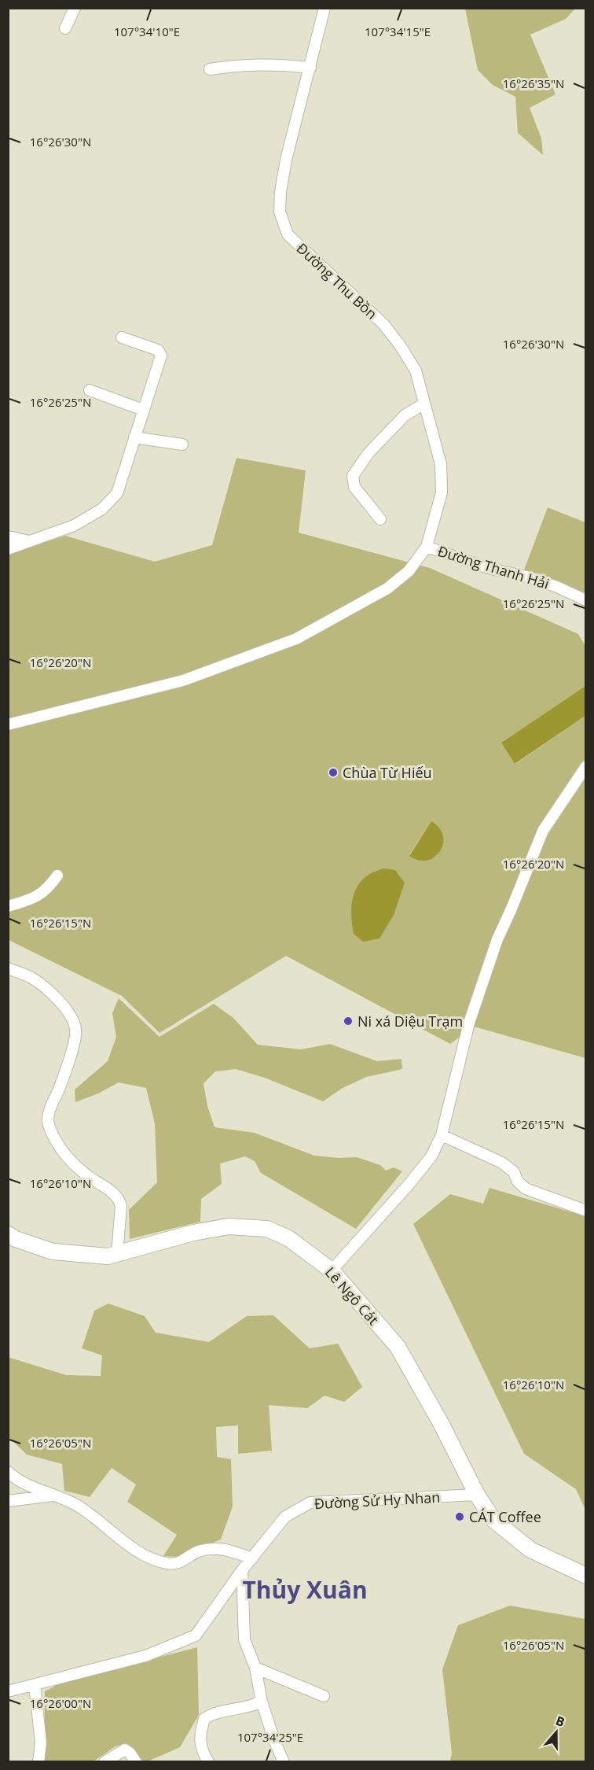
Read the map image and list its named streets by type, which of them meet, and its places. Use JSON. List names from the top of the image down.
{
  "streets": {
    "street": [
      "Đường Thu Bồn",
      "Đường Thanh Hải",
      "Lê Ngô Cát",
      "Đường Sử Hy Nhan"
    ]
  },
  "crossings": [
    ["Đường Thu Bồn", "Đường Thanh Hải"],
    ["Lê Ngô Cát", "Đường Sử Hy Nhan"]
  ],
  "districts": ["Thủy Xuân"],
  "places": ["Chùa Từ Hiếu", "Ni xá Diệu Trạm", "CÁT Coffee"],
  "north": "top",
  "coordinates": [
    "107°34'15\"E",
    "107°34'10\"E",
    "16°26'35\"N",
    "16°26'30\"N",
    "16°26'25\"N",
    "16°26'20\"N",
    "16°26'15\"N",
    "16°26'10\"N",
    "16°26'05\"N",
    "16°26'00\"N",
    "107°34'25\"E"
  ]
}
